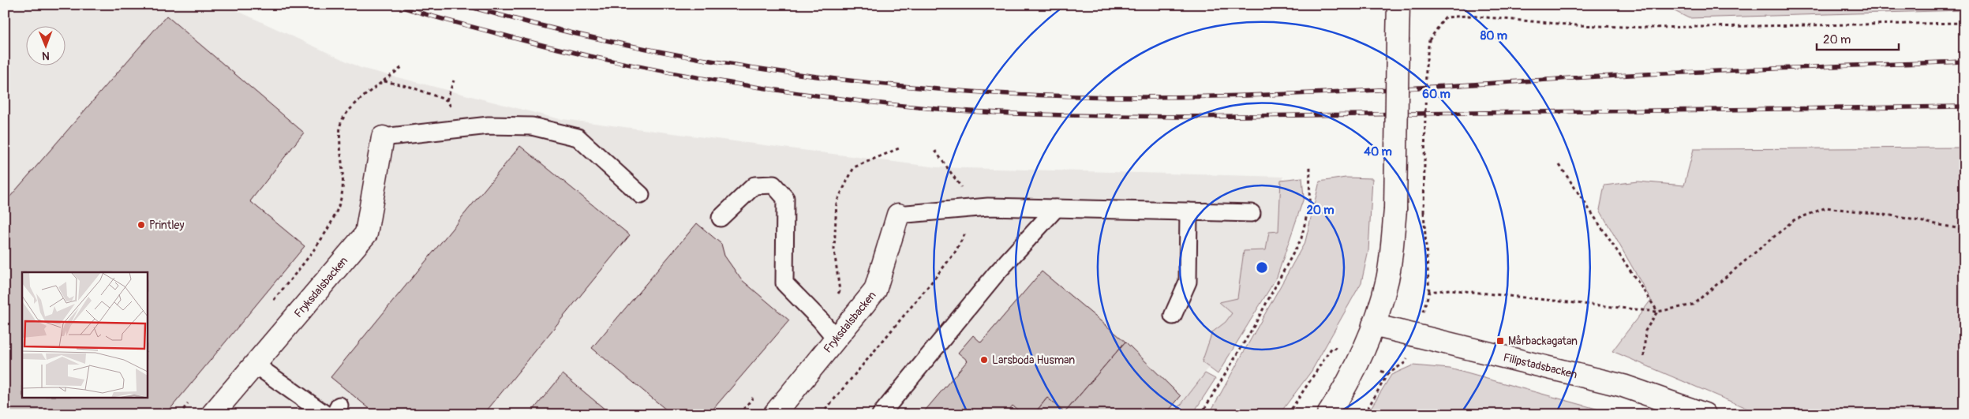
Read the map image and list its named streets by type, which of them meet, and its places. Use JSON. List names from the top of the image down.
{
  "streets": {
    "street": ["Fryksdalsbacken", "Filipstadsbacken"]
  },
  "places": {
    "other": ["Printley", "Larsboda Husman"],
    "transit": ["Mårbackagatan"]
  },
  "scale_bar": "20 m",
  "north": "bottom",
  "rings": [
    "80 m",
    "60 m",
    "40 m",
    "20 m"
  ]
}
